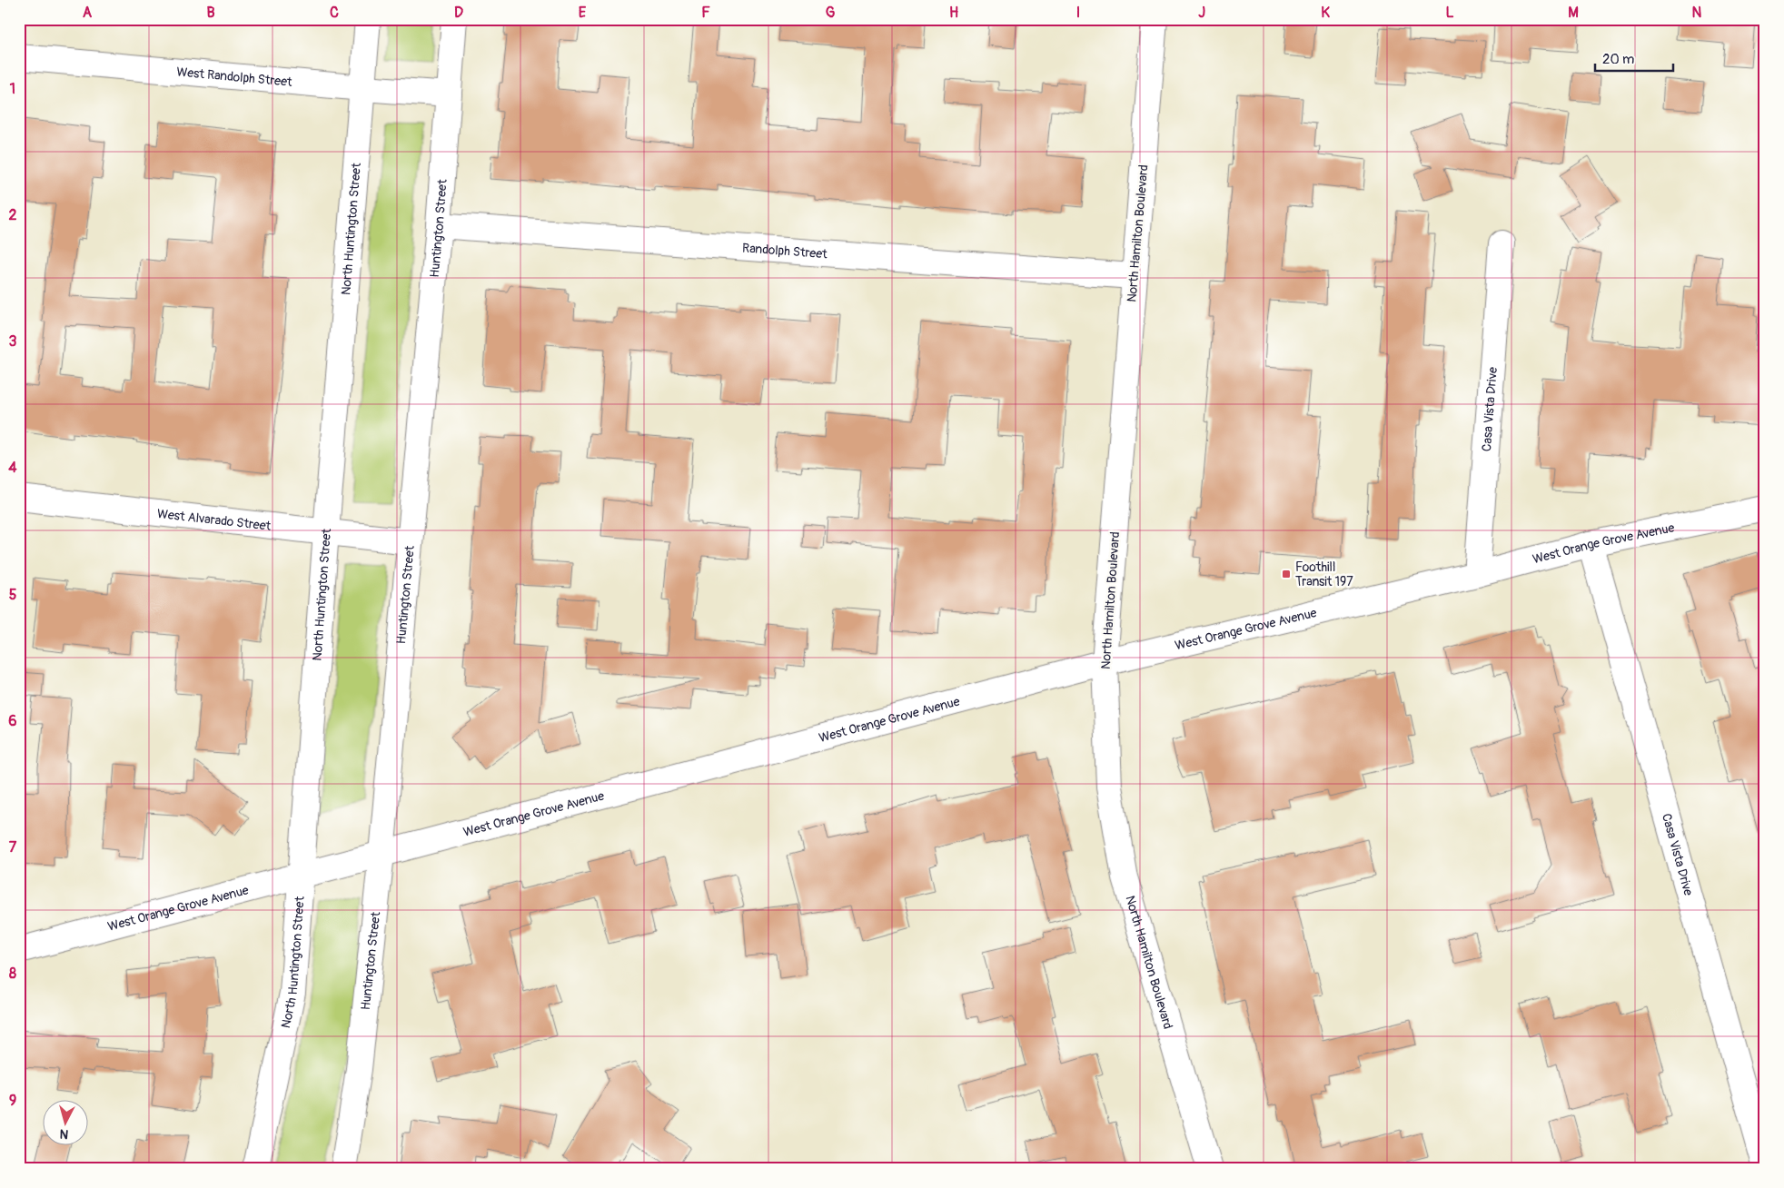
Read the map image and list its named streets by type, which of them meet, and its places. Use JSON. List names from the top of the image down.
{
  "streets": {
    "street": [
      "West Randolph Street",
      "Huntington Street",
      "North Huntington Street",
      "North Hamilton Boulevard",
      "Randolph Street",
      "Casa Vista Drive",
      "West Alvarado Street",
      "West Orange Grove Avenue"
    ]
  },
  "crossings": [
    ["West Randolph Street", "Huntington Street"],
    ["West Randolph Street", "North Huntington Street"],
    ["Huntington Street", "Randolph Street"],
    ["Huntington Street", "West Alvarado Street"],
    ["Huntington Street", "West Orange Grove Avenue"],
    ["North Huntington Street", "West Alvarado Street"],
    ["North Huntington Street", "West Orange Grove Avenue"],
    ["North Hamilton Boulevard", "Randolph Street"],
    ["North Hamilton Boulevard", "West Orange Grove Avenue"],
    ["Casa Vista Drive", "West Orange Grove Avenue"]
  ],
  "places": {
    "transit": ["Foothill Transit 197"]
  },
  "scale_bar": "20 m",
  "north": "bottom",
  "grid": {
    "columns": [
      "A",
      "B",
      "C",
      "D",
      "E",
      "F",
      "G",
      "H",
      "I",
      "J",
      "K",
      "L",
      "M",
      "N"
    ],
    "rows": [
      "1",
      "2",
      "3",
      "4",
      "5",
      "6",
      "7",
      "8",
      "9"
    ]
  }
}
